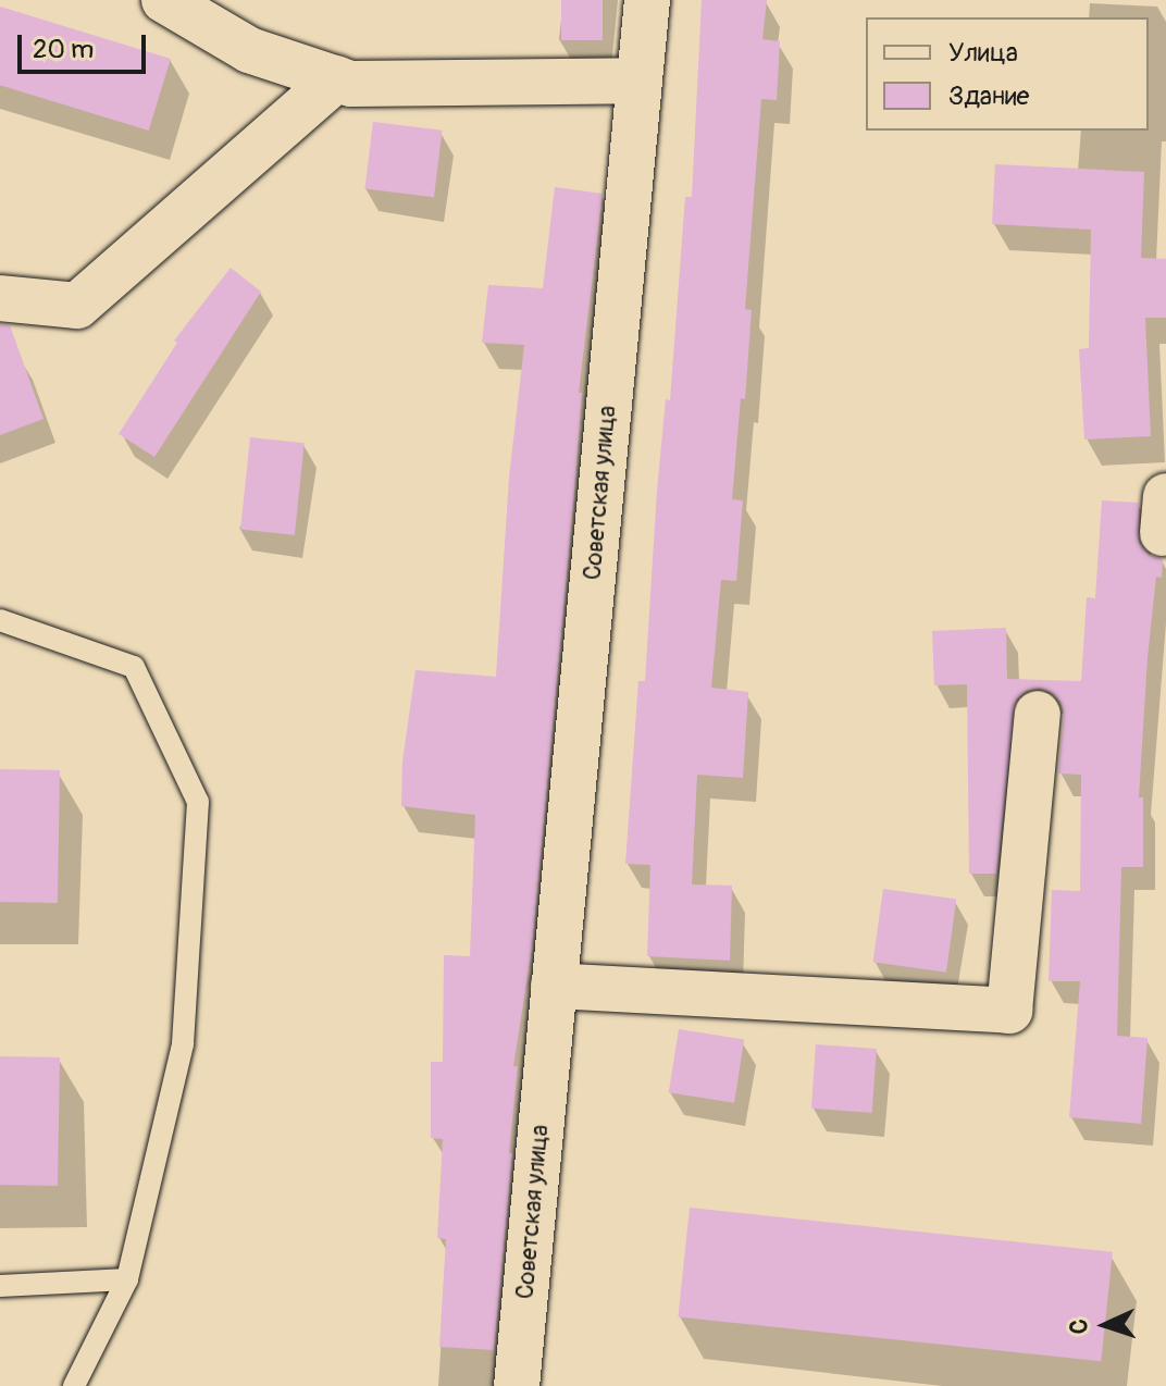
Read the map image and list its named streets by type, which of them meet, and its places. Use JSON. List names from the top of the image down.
{
  "streets": {
    "street": ["Советская улица"]
  },
  "legend": ["Улица", "Здание"],
  "scale_bar": "20 m",
  "north": "left"
}
